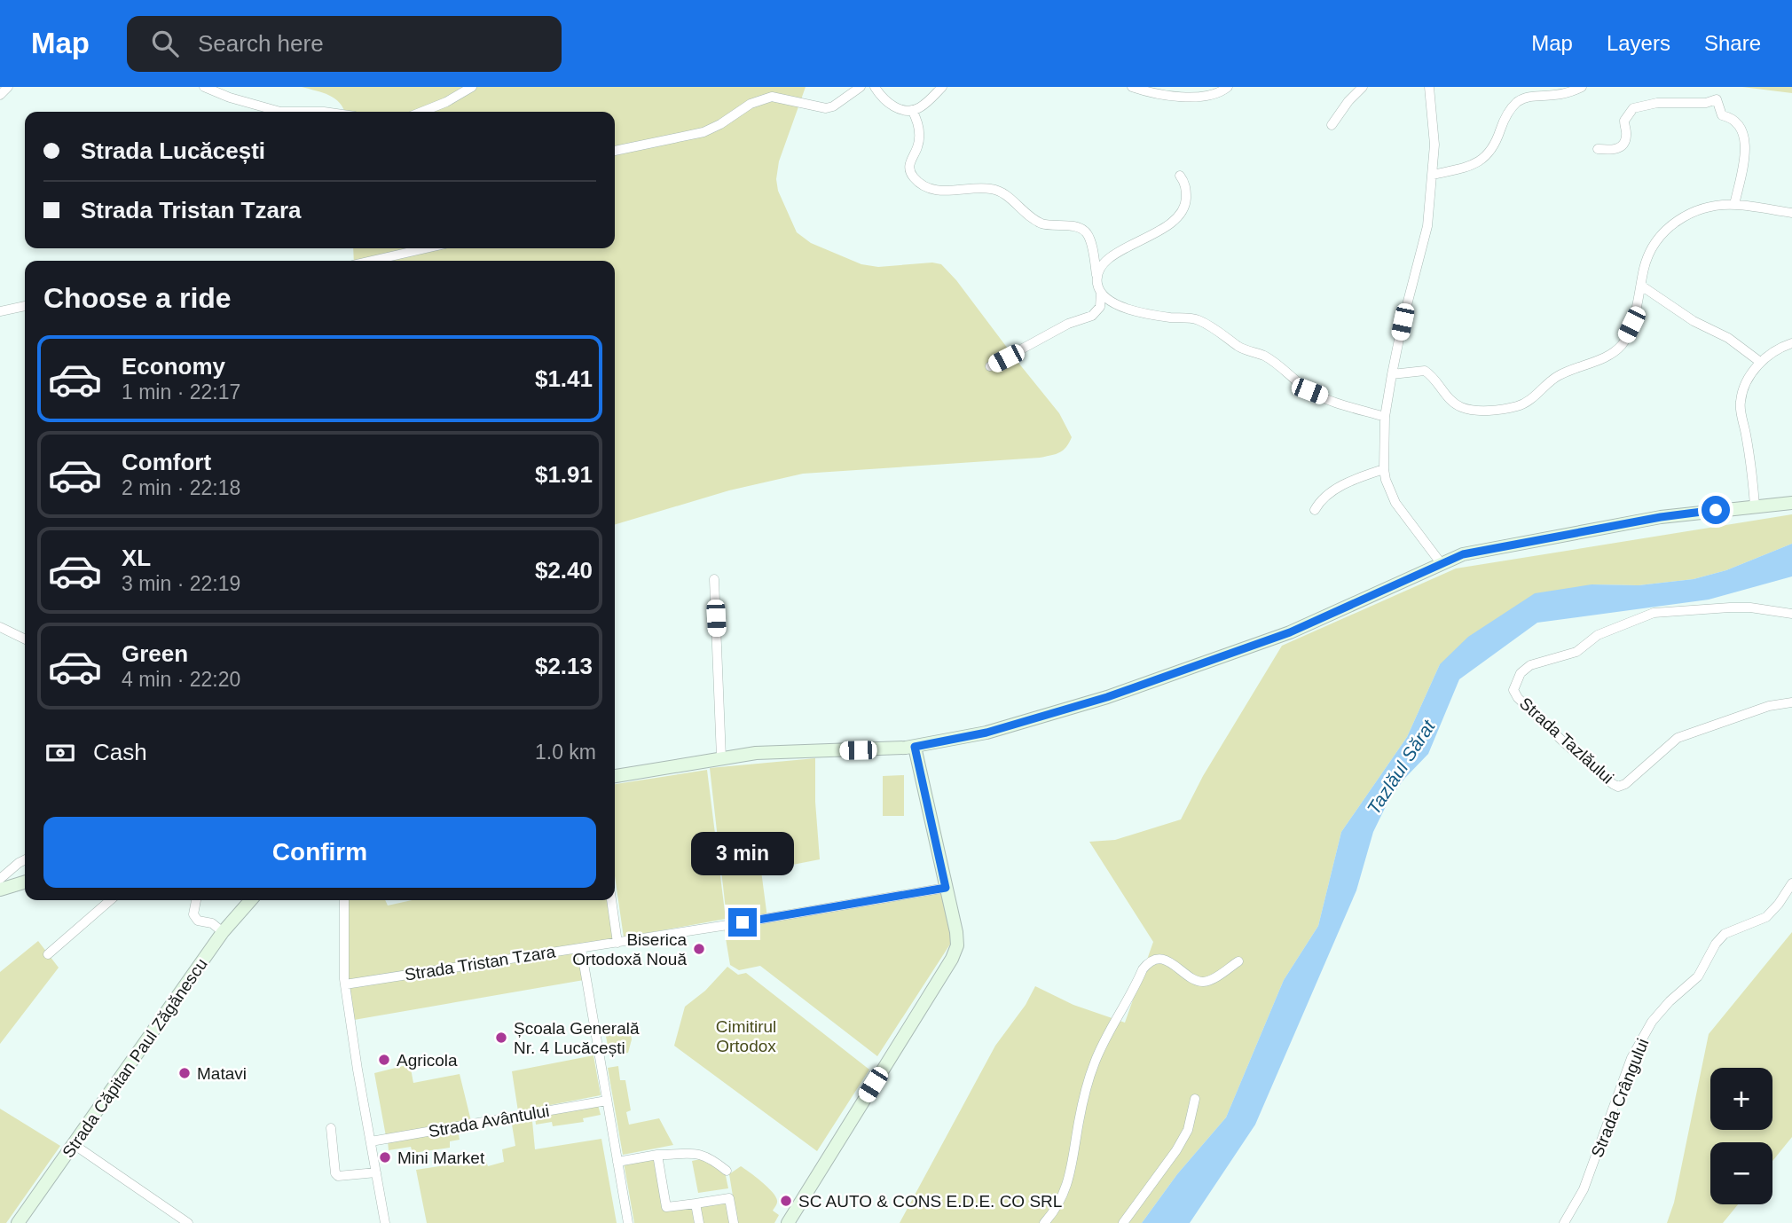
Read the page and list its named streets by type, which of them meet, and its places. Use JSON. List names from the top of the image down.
{
  "streets": {
    "main road": ["Strada Căpitan Paul Zăgănescu"],
    "street": [
      "Strada Tazlăului",
      "Strada Tristan Tzara",
      "Strada Crângului",
      "Strada Avântului"
    ]
  },
  "water": ["Tazlăul Sărat"],
  "parks": ["Cimitirul Ortodox"],
  "places": [
    "Biserica Ortodoxă Nouă",
    "Școala Generală Nr. 4 Lucăcești",
    "Agricola",
    "Matavi",
    "Mini Market",
    "SC AUTO & CONS E.D.E. CO SRL"
  ],
  "page": {
    "header": "Map",
    "search": "Search here",
    "nav": ["Map", "Layers", "Share"],
    "banner": ["Strada Lucăcești", "Strada Tristan Tzara"],
    "heading": "Choose a ride",
    "list": [
      {
        "name": "Economy",
        "note": "1 min · 22:17",
        "value": "$1.41"
      },
      {
        "name": "Comfort",
        "note": "2 min · 22:18",
        "value": "$1.91"
      },
      {
        "name": "XL",
        "note": "3 min · 22:19",
        "value": "$2.40"
      },
      {
        "name": "Green",
        "note": "4 min · 22:20",
        "value": "$2.13"
      }
    ],
    "pay": ["Cash", "1.0 km"],
    "buttons": "Confirm",
    "bubble": "3 min",
    "map_buttons": ["+", "−"]
  }
}
